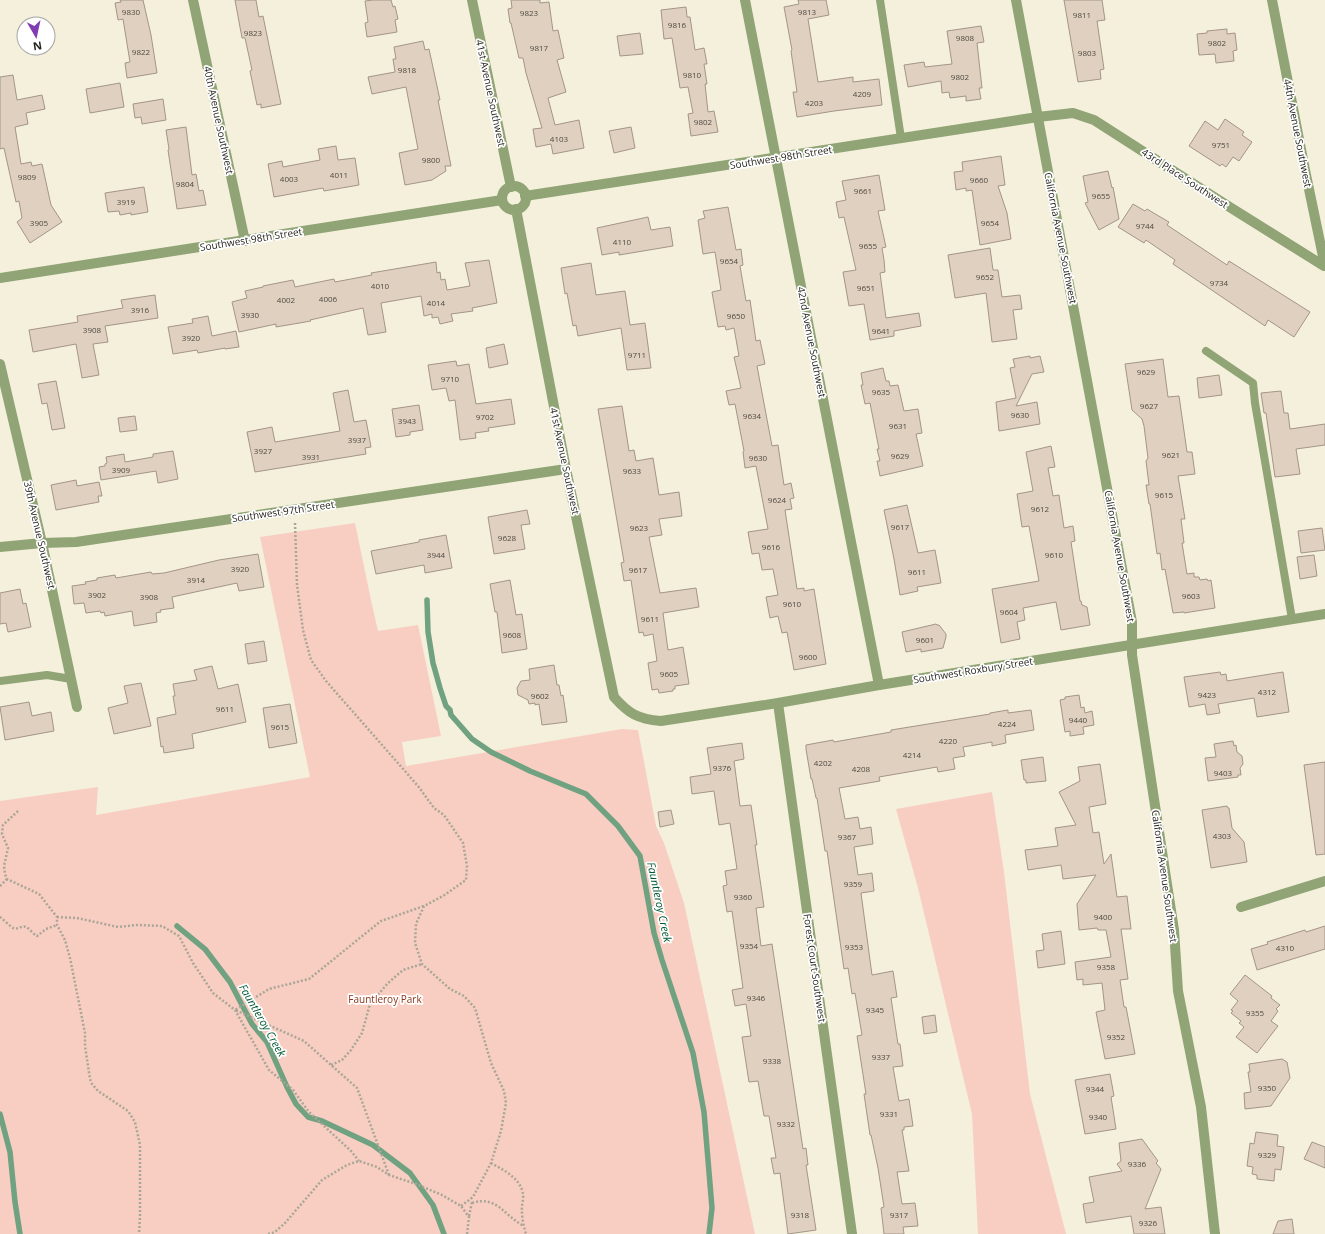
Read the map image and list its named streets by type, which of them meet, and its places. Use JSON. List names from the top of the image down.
{
  "streets": {
    "street": [
      "41st Avenue Southwest",
      "40th Avenue Southwest",
      "44th Avenue Southwest",
      "Southwest 98th Street",
      "43rd Place Southwest",
      "California Avenue Southwest",
      "42nd Avenue Southwest",
      "Southwest 97th Street",
      "39th Avenue Southwest",
      "Southwest Roxbury Street",
      "Forest Court Southwest"
    ]
  },
  "crossings": [
    ["41st Avenue Southwest", "Southwest 98th Street"],
    ["41st Avenue Southwest", "Southwest 97th Street"],
    ["41st Avenue Southwest", "Southwest Roxbury Street"],
    ["40th Avenue Southwest", "Southwest 98th Street"],
    ["44th Avenue Southwest", "43rd Place Southwest"],
    ["Southwest 98th Street", "43rd Place Southwest"],
    ["Southwest 98th Street", "California Avenue Southwest"],
    ["Southwest 98th Street", "42nd Avenue Southwest"],
    ["43rd Place Southwest", "California Avenue Southwest"],
    ["California Avenue Southwest", "Southwest Roxbury Street"],
    ["42nd Avenue Southwest", "Southwest Roxbury Street"],
    ["Southwest 97th Street", "39th Avenue Southwest"],
    ["Southwest Roxbury Street", "Forest Court Southwest"]
  ],
  "water": ["Fauntleroy Creek"],
  "parks": ["Fauntleroy Park"],
  "house_numbers": [
    "9830",
    "9813",
    "9823",
    "9811",
    "9816",
    "9823",
    "9808",
    "9802",
    "9817",
    "9822",
    "9803",
    "9818",
    "9810",
    "9802",
    "4209",
    "4203",
    "9802",
    "4103",
    "9751",
    "9800",
    "4011",
    "9809",
    "4003",
    "9660",
    "9804",
    "9661",
    "9655",
    "3919",
    "3905",
    "9654",
    "9744",
    "4110",
    "9655",
    "9654",
    "9652",
    "9734",
    "4010",
    "9651",
    "4006",
    "4002",
    "4014",
    "3916",
    "3930",
    "9650",
    "3908",
    "9641",
    "3920",
    "9711",
    "9629",
    "9710",
    "9635",
    "9627",
    "9630",
    "9634",
    "9702",
    "3943",
    "9631",
    "3937",
    "3927",
    "9621",
    "9629",
    "3931",
    "9630",
    "3909",
    "9633",
    "9615",
    "9624",
    "9612",
    "9617",
    "9623",
    "9628",
    "9616",
    "3944",
    "9610",
    "3920",
    "9617",
    "9611",
    "3914",
    "3902",
    "9603",
    "3908",
    "9610",
    "9604",
    "9611",
    "9608",
    "9601",
    "9600",
    "9605",
    "4312",
    "9423",
    "9602",
    "9611",
    "9440",
    "4224",
    "9615",
    "4220",
    "4214",
    "4202",
    "9376",
    "4208",
    "9403",
    "4303",
    "9367",
    "9359",
    "9360",
    "9400",
    "9354",
    "9353",
    "4310",
    "9358",
    "9346",
    "9345",
    "9355",
    "9352",
    "9337",
    "9338",
    "9350",
    "9344",
    "9331",
    "9340",
    "9332",
    "9329",
    "9336",
    "9318",
    "9317",
    "9326"
  ],
  "north": "bottom"
}
